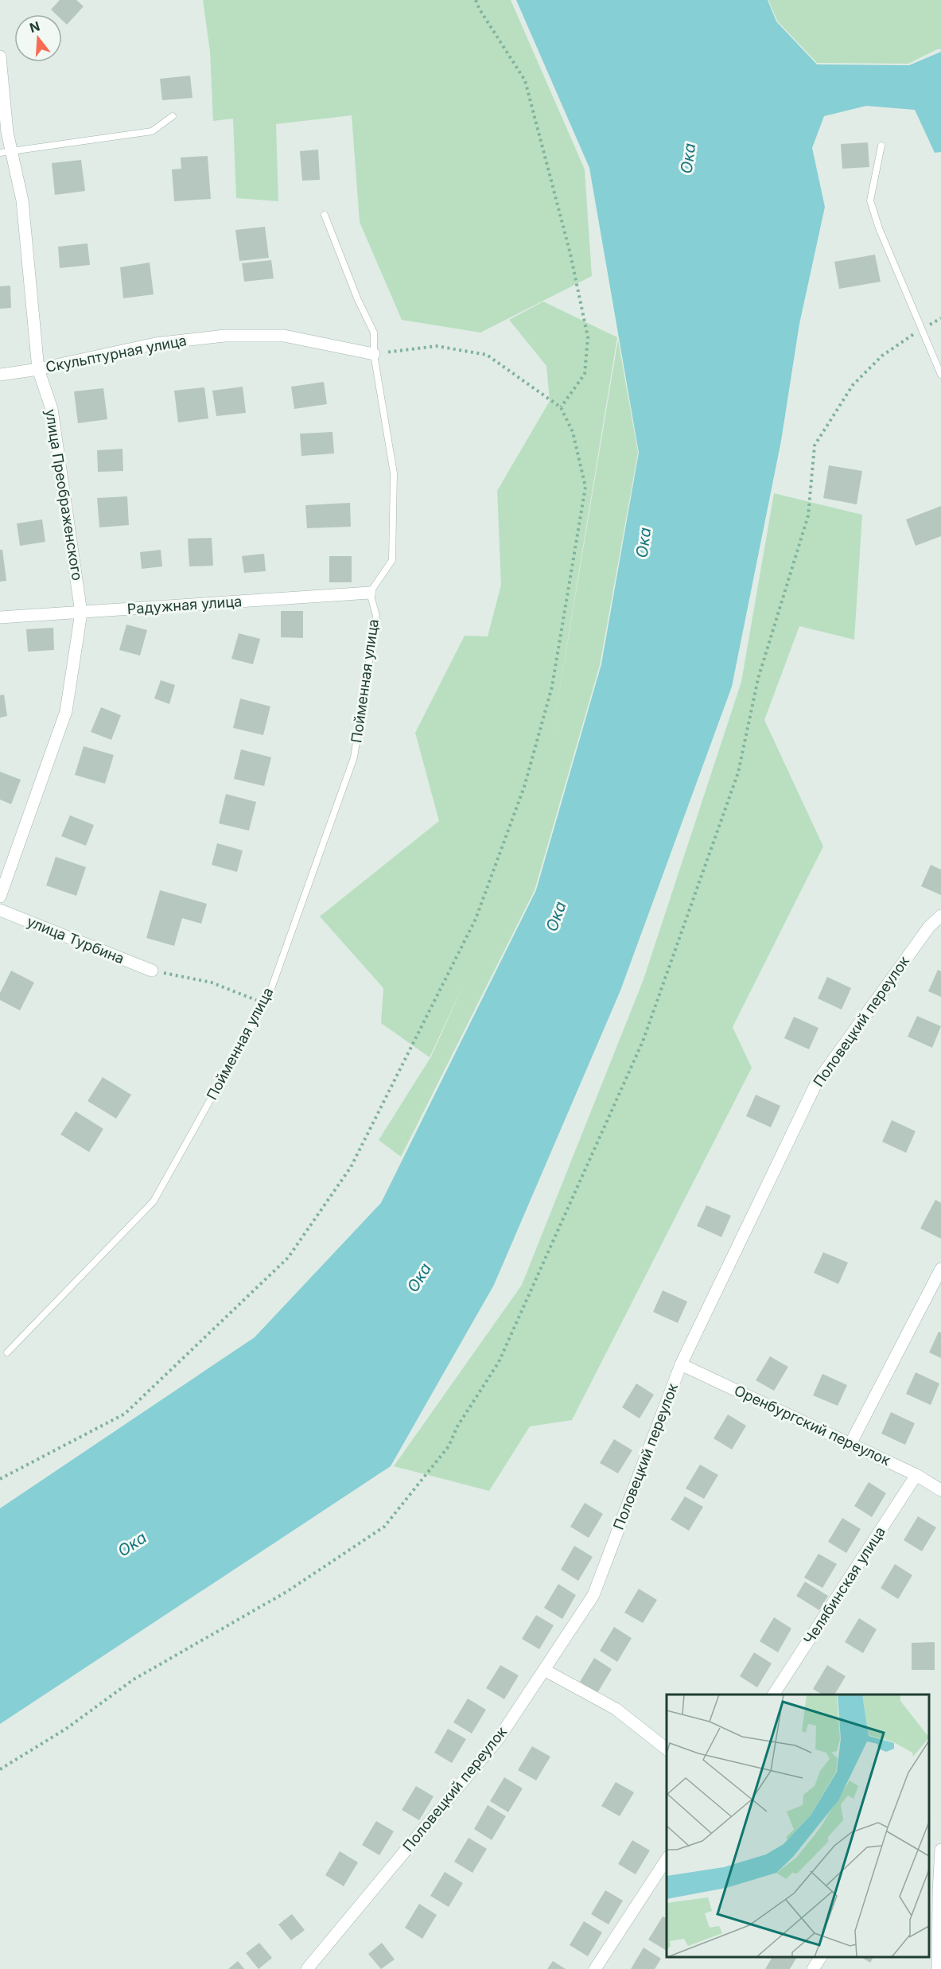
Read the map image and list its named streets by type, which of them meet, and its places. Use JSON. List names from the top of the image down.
{
  "streets": {
    "street": [
      "Скульптурная улица",
      "улица Преображенского",
      "Радужная улица",
      "улица Турбина",
      "Половецкий переулок",
      "Оренбургский переулок",
      "Челябинская улица"
    ],
    "lane": ["Пойменная улица"]
  },
  "crossings": [
    ["Скульптурная улица", "улица Преображенского"],
    ["улица Преображенского", "Радужная улица"],
    ["Радужная улица", "Пойменная улица"],
    ["Половецкий переулок", "Оренбургский переулок"],
    ["Оренбургский переулок", "Челябинская улица"]
  ],
  "water": ["Ока"],
  "north": "top"
}
